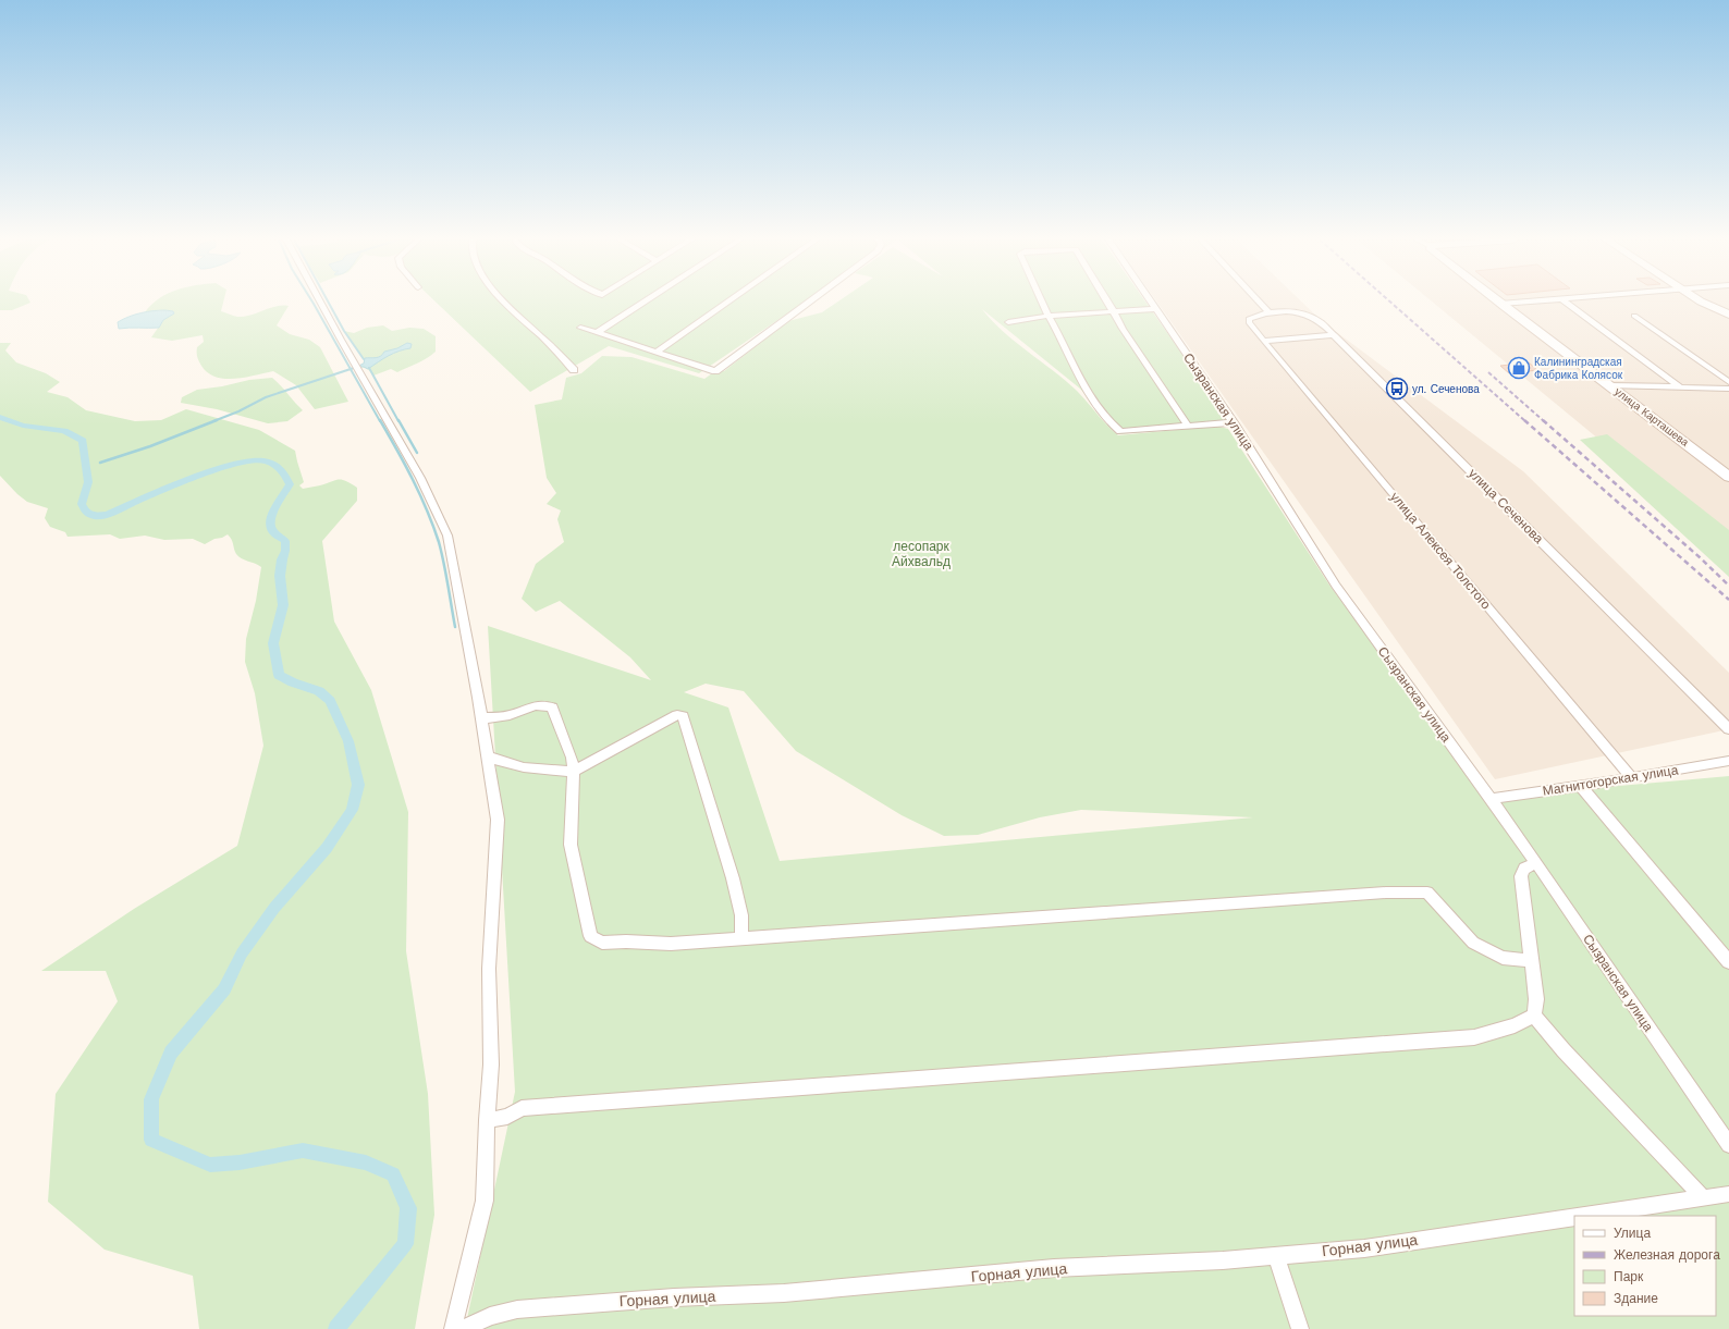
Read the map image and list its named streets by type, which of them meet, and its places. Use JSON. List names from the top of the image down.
{
  "streets": {
    "main road": ["улица Карташева"],
    "street": [
      "Сызранская улица",
      "улица Сеченова",
      "улица Алексея Толстого",
      "Магнитогорская улица",
      "Горная улица"
    ]
  },
  "crossings": [
    ["Сызранская улица", "Магнитогорская улица"],
    ["улица Сеченова", "улица Алексея Толстого"],
    ["улица Алексея Толстого", "Магнитогорская улица"]
  ],
  "parks": ["лесопарк Айхвальд"],
  "places": {
    "shop": ["Калининградская Фабрика Колясок"],
    "bus stop": ["ул. Сеченова"]
  },
  "legend": [
    "Улица",
    "Железная дорога",
    "Парк",
    "Здание"
  ]
}
